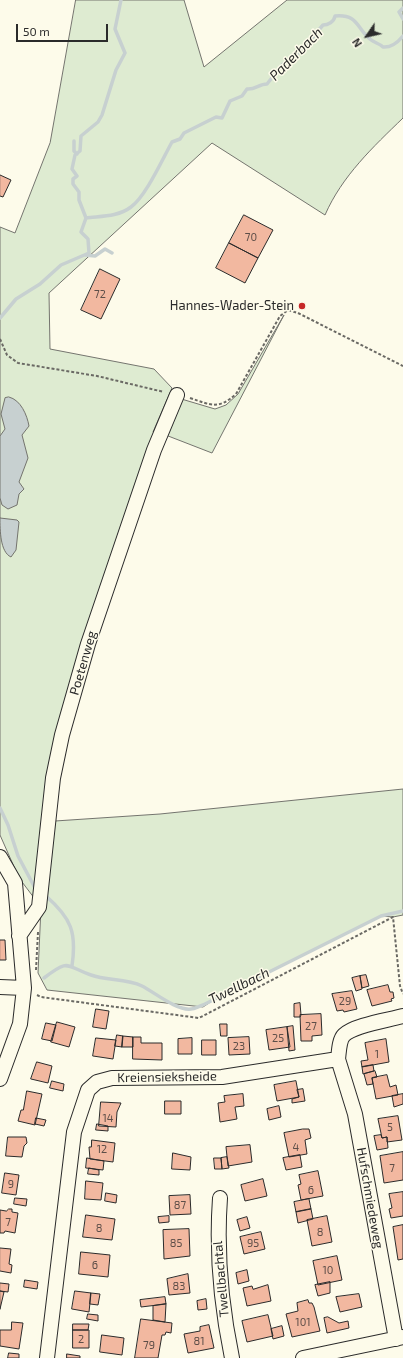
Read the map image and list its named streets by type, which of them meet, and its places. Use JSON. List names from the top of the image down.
{
  "streets": {
    "street": [
      "Poetenweg",
      "Kreiensieksheide",
      "Hufschmiedeweg",
      "Twellbachtal"
    ]
  },
  "crossings": [
    ["Kreiensieksheide", "Hufschmiedeweg"]
  ],
  "water": ["Paderbach", "Twellbach"],
  "places": ["Hannes-Wader-Stein"],
  "house_numbers": [
    "70",
    "72",
    "29",
    "27",
    "25",
    "23",
    "1",
    "14",
    "5",
    "4",
    "12",
    "7",
    "9",
    "6",
    "87",
    "7",
    "8",
    "8",
    "85",
    "95",
    "6",
    "10",
    "83",
    "101",
    "2",
    "81",
    "79"
  ],
  "scale_bar": "50 m",
  "north": "bottom left"
}
